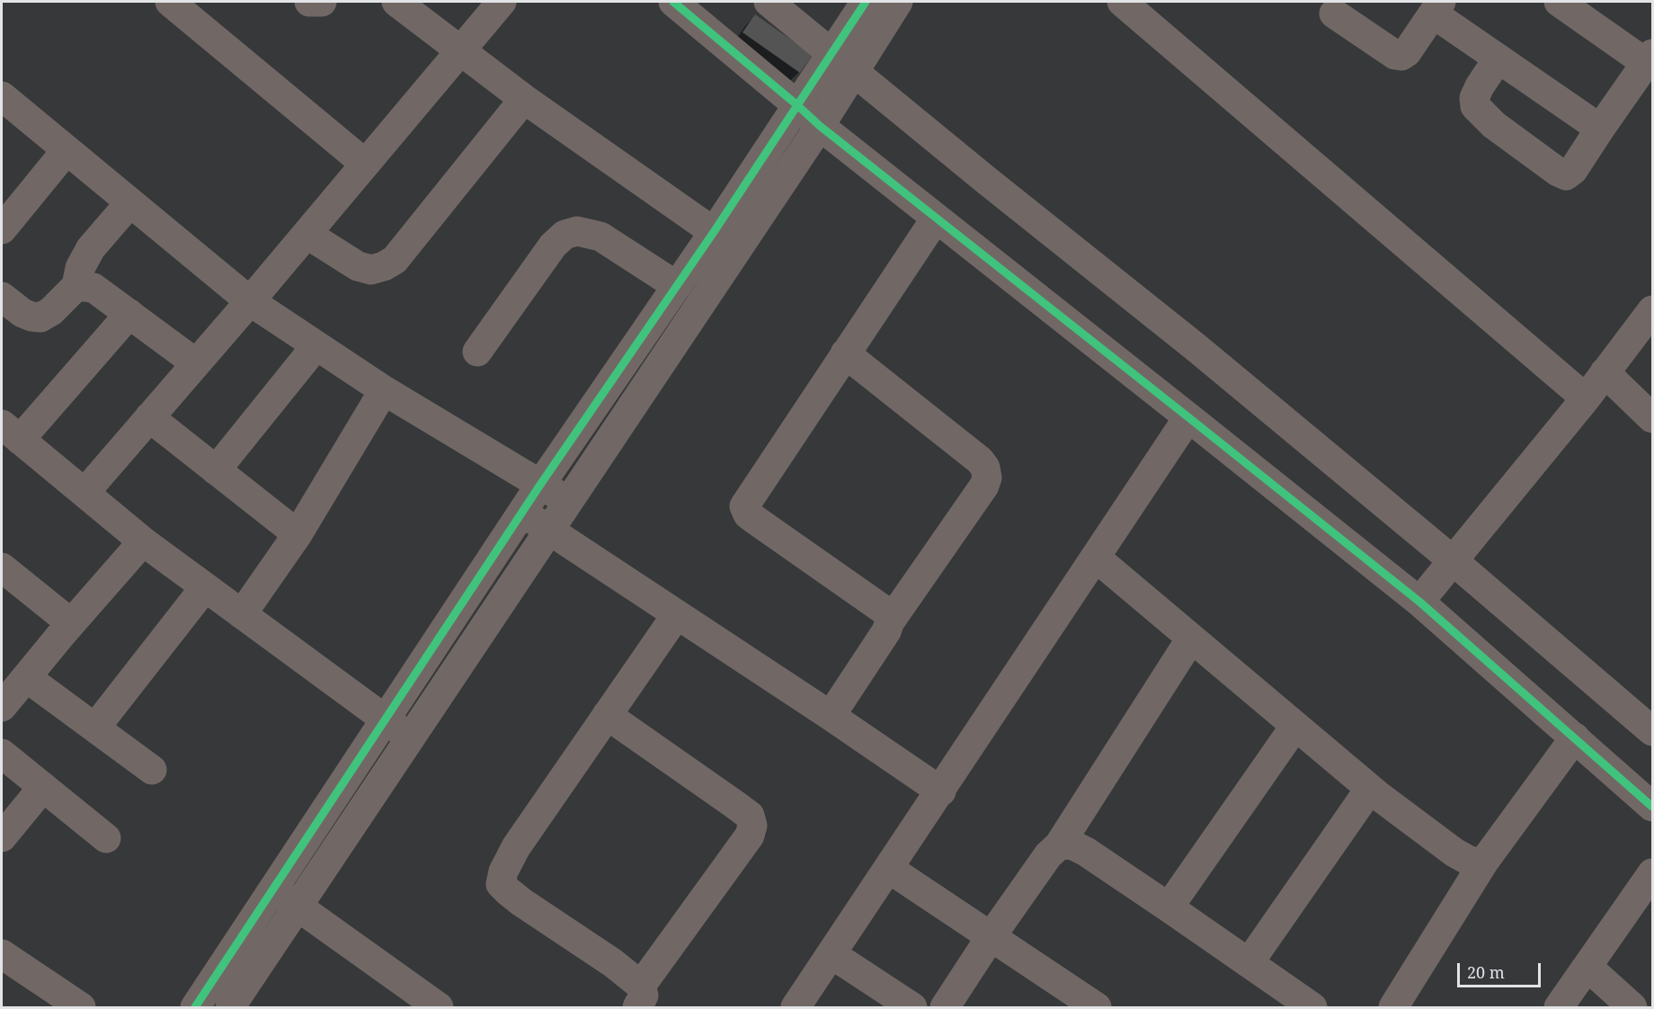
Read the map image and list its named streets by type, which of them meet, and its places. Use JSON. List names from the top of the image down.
{
  "scale_bar": "20 m"
}
